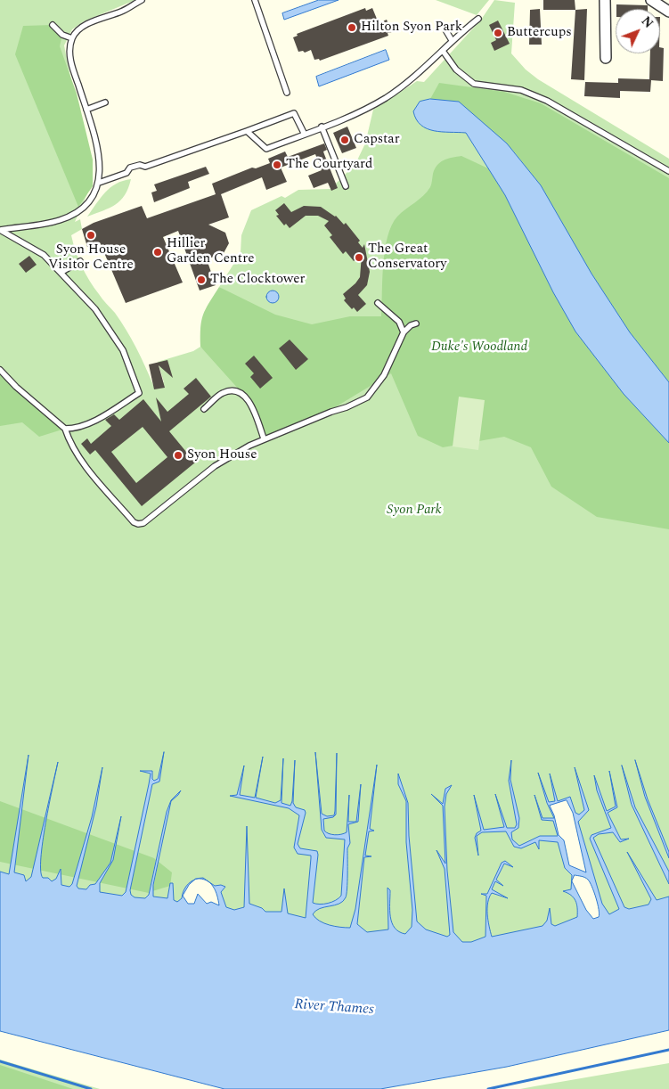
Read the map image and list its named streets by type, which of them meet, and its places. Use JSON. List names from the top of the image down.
{
  "water": ["River Thames"],
  "parks": ["Duke's Woodland", "Syon Park"],
  "places": [
    "Hilton Syon Park",
    "Buttercups",
    "Capstar",
    "The Courtyard",
    "Syon House Visitor Centre",
    "Hillier Garden Centre",
    "The Great Conservatory",
    "The Clocktower",
    "Syon House"
  ],
  "north": "top right"
}
